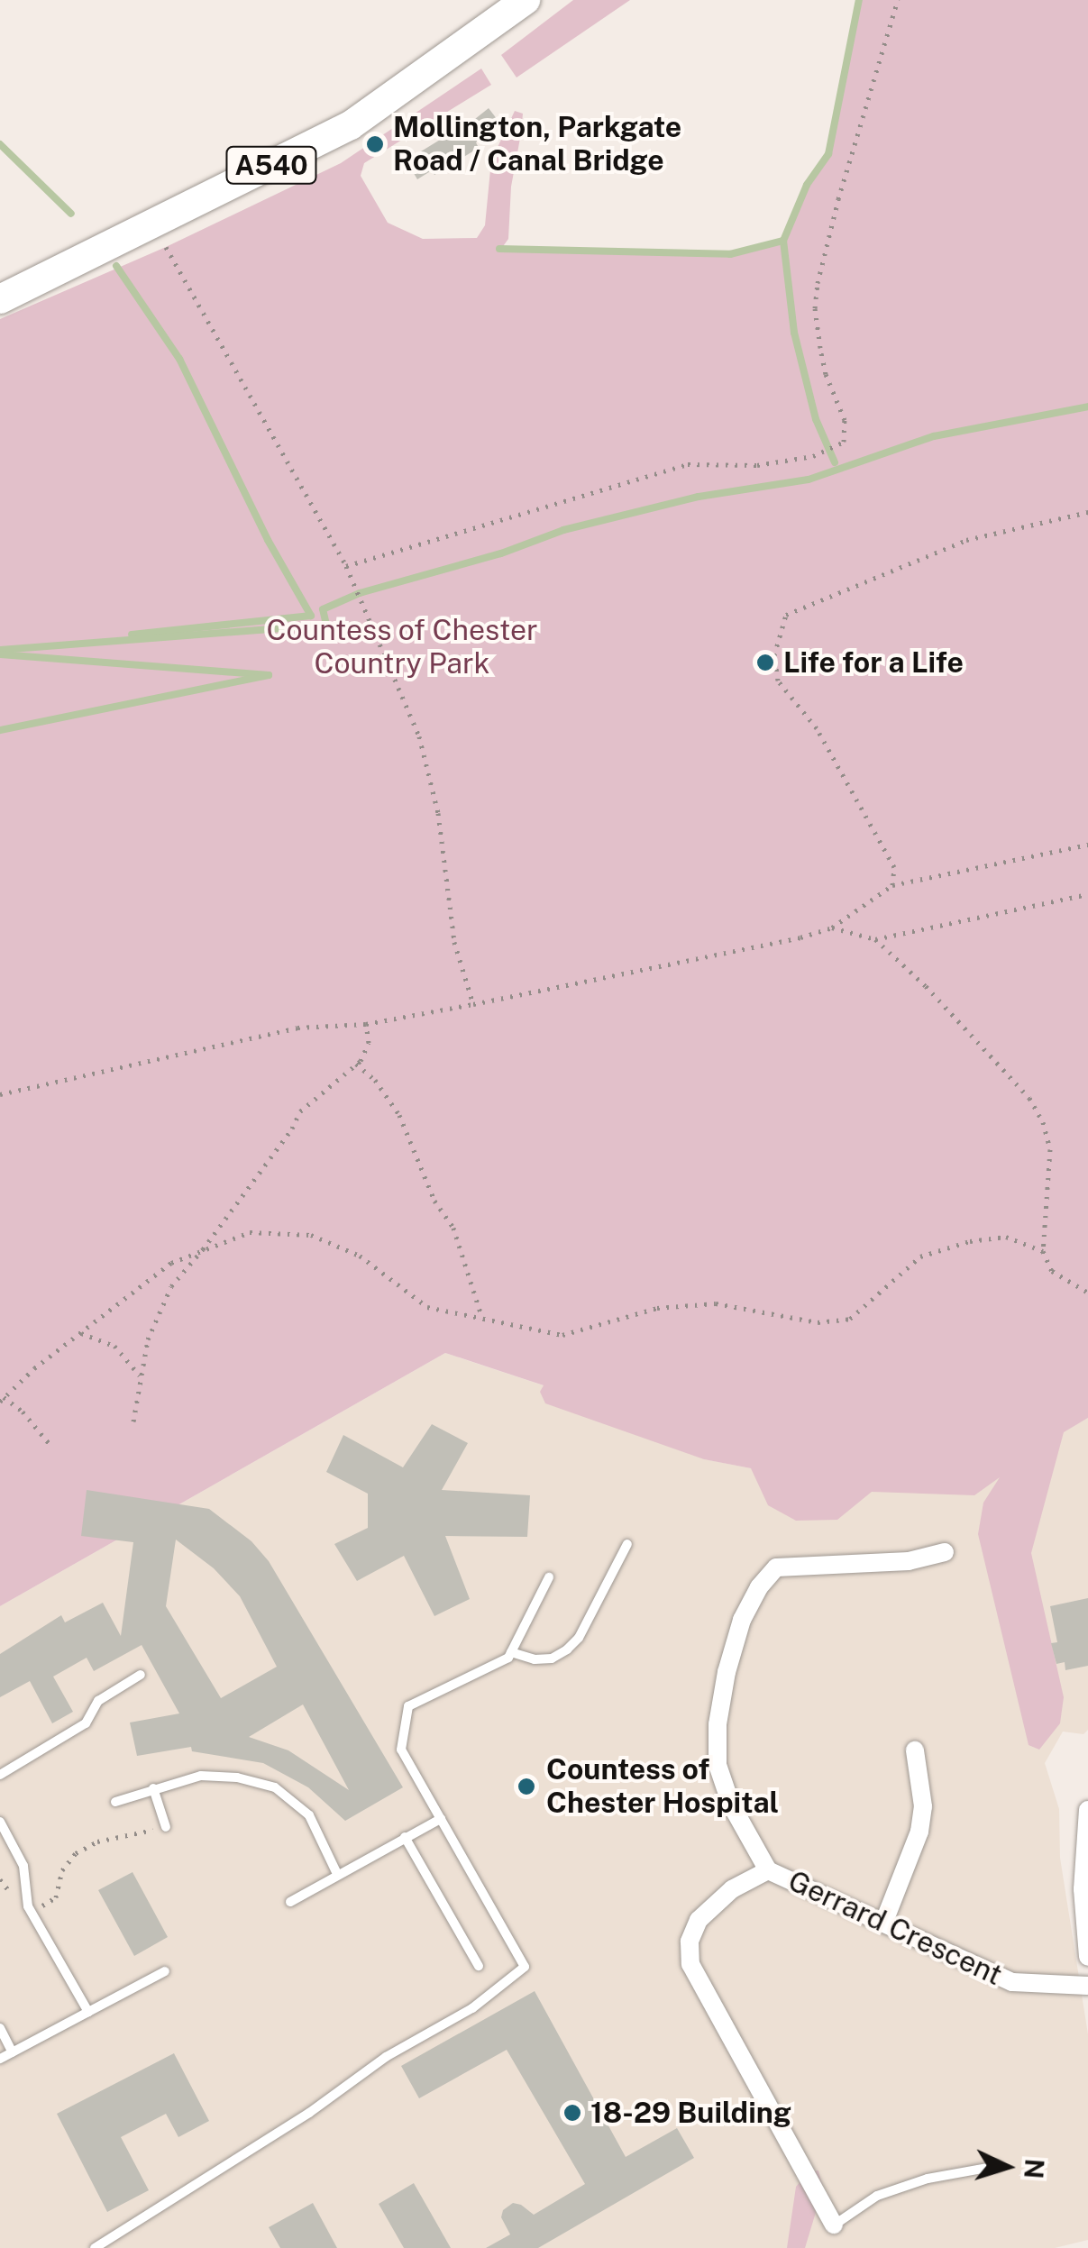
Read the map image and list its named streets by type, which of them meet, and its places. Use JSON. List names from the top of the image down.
{
  "streets": {
    "main road": ["A540"],
    "street": ["Gerrard Crescent"]
  },
  "parks": ["Countess of Chester Country Park"],
  "places": [
    "Mollington, Parkgate Road / Canal Bridge",
    "Life for a Life",
    "Countess of Chester Hospital",
    "18-29 Building"
  ],
  "north": "right"
}
